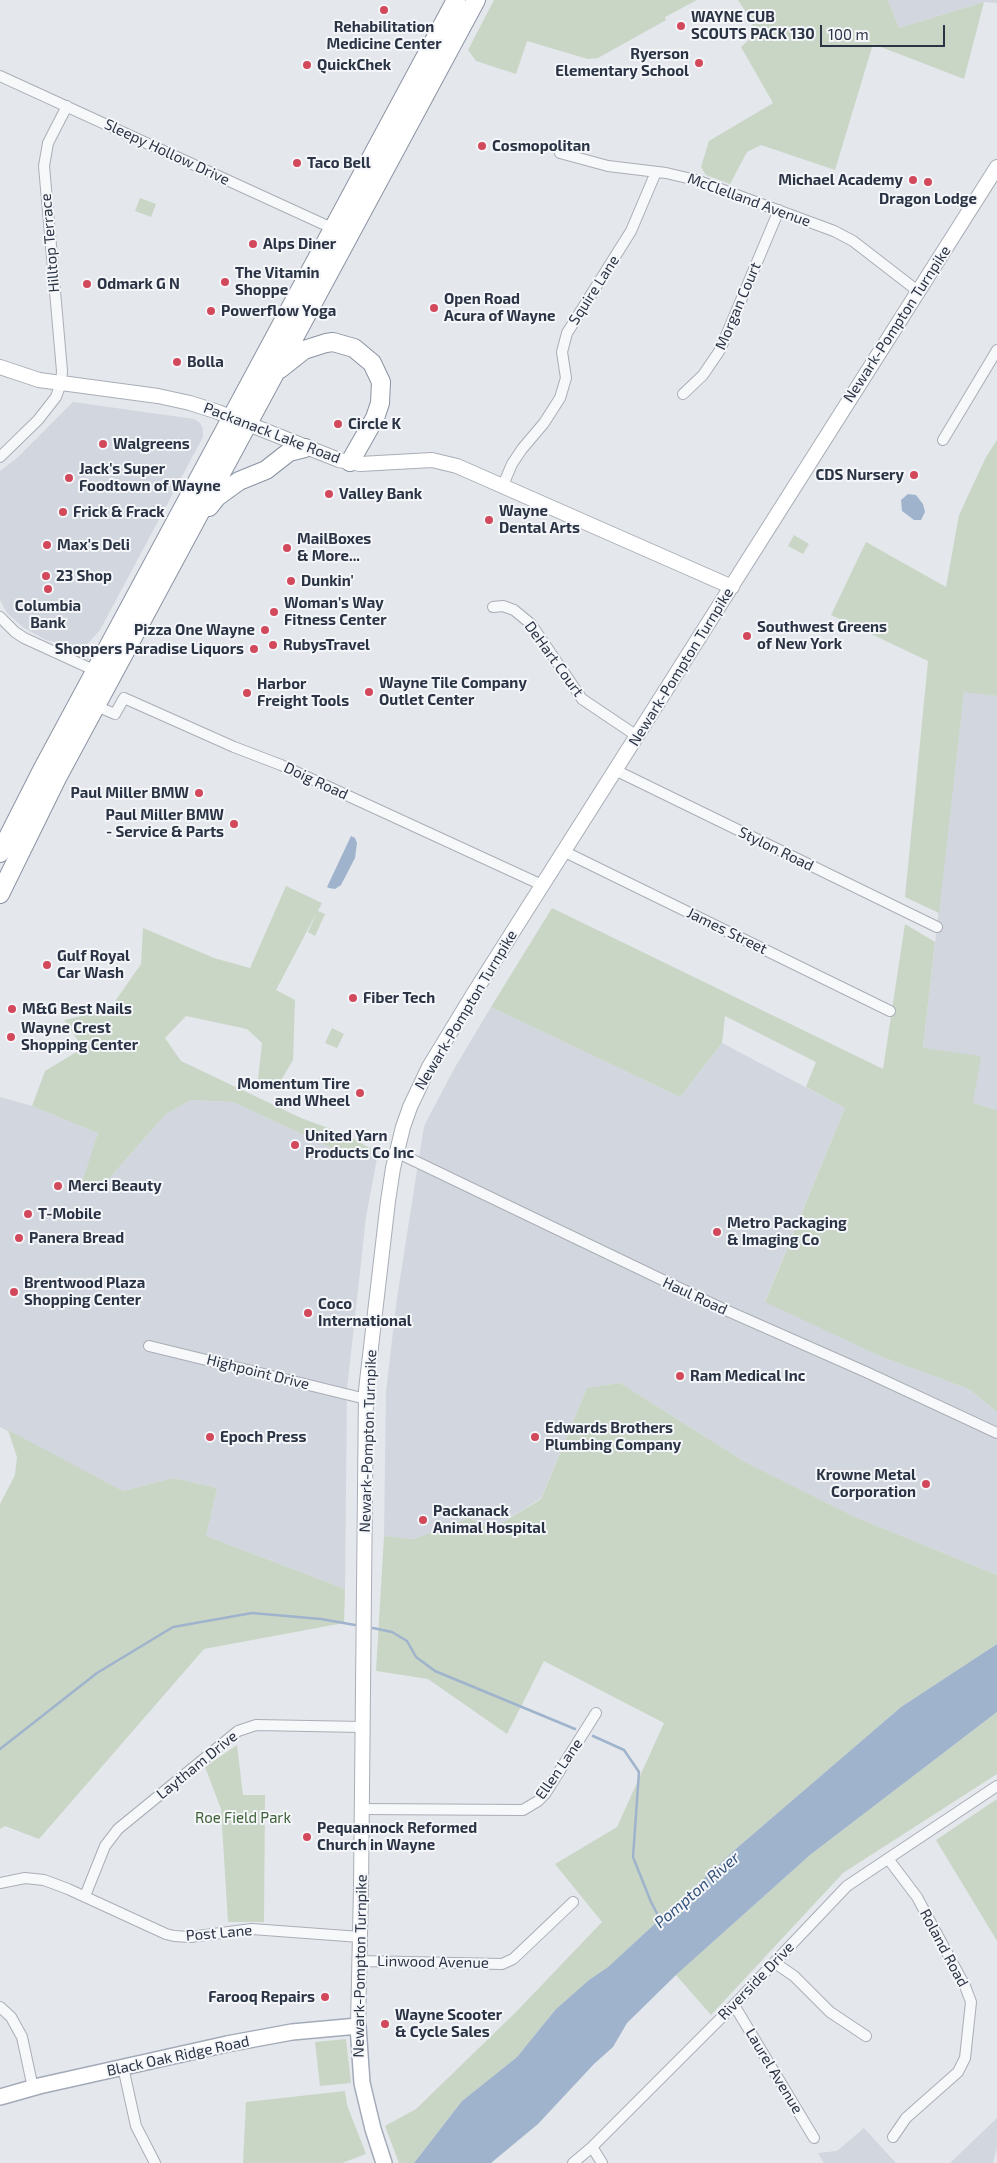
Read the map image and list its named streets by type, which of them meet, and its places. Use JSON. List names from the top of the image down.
{
  "streets": {
    "main road": ["Newark-Pompton Turnpike", "Packanack Lake Road", "Black Oak Ridge Road"],
    "street": [
      "Sleepy Hollow Drive",
      "McClelland Avenue",
      "Hilltop Terrace",
      "Squire Lane",
      "Morgan Court",
      "DeHart Court",
      "Doig Road",
      "Stylon Road",
      "James Street",
      "Haul Road",
      "Highpoint Drive",
      "Laytham Drive",
      "Ellen Lane",
      "Post Lane",
      "Roland Road",
      "Linwood Avenue",
      "Riverside Drive",
      "Laurel Avenue"
    ]
  },
  "crossings": [
    ["Sleepy Hollow Drive", "Hilltop Terrace"],
    ["McClelland Avenue", "Squire Lane"],
    ["McClelland Avenue", "Morgan Court"],
    ["McClelland Avenue", "Newark-Pompton Turnpike"],
    ["Hilltop Terrace", "Packanack Lake Road"],
    ["Squire Lane", "Packanack Lake Road"],
    ["Newark-Pompton Turnpike", "Packanack Lake Road"],
    ["Newark-Pompton Turnpike", "DeHart Court"],
    ["Newark-Pompton Turnpike", "Doig Road"],
    ["Newark-Pompton Turnpike", "Stylon Road"],
    ["Newark-Pompton Turnpike", "James Street"],
    ["Newark-Pompton Turnpike", "Haul Road"],
    ["Newark-Pompton Turnpike", "Highpoint Drive"],
    ["Newark-Pompton Turnpike", "Laytham Drive"],
    ["Newark-Pompton Turnpike", "Ellen Lane"],
    ["Newark-Pompton Turnpike", "Post Lane"],
    ["Newark-Pompton Turnpike", "Linwood Avenue"],
    ["Newark-Pompton Turnpike", "Black Oak Ridge Road"],
    ["Laytham Drive", "Post Lane"],
    ["Roland Road", "Riverside Drive"],
    ["Riverside Drive", "Laurel Avenue"]
  ],
  "water": ["Pompton River"],
  "parks": ["Roe Field Park"],
  "places": [
    "Rehabilitation Medicine Center",
    "WAYNE CUB SCOUTS PACK 130",
    "Ryerson Elementary School",
    "QuickChek",
    "Cosmopolitan",
    "Taco Bell",
    "Michael Academy",
    "Dragon Lodge",
    "Alps Diner",
    "The Vitamin Shoppe",
    "Odmark G N",
    "Open Road Acura of Wayne",
    "Powerflow Yoga",
    "Bolla",
    "Circle K",
    "Walgreens",
    "CDS Nursery",
    "Jack's Super Foodtown of Wayne",
    "Valley Bank",
    "Frick & Frack",
    "Wayne Dental Arts",
    "Max's Deli",
    "MailBoxes & More...",
    "23 Shop",
    "Dunkin'",
    "Columbia Bank",
    "Woman's Way Fitness Center",
    "Pizza One Wayne",
    "Southwest Greens of New York",
    "RubysTravel",
    "Shoppers Paradise Liquors",
    "Wayne Tile Company Outlet Center",
    "Harbor Freight Tools",
    "Paul Miller BMW",
    "Paul Miller BMW - Service & Parts",
    "Gulf Royal Car Wash",
    "Fiber Tech",
    "M&G Best Nails",
    "Wayne Crest Shopping Center",
    "Momentum Tire and Wheel",
    "United Yarn Products Co Inc",
    "Merci Beauty",
    "T-Mobile",
    "Metro Packaging & Imaging Co",
    "Panera Bread",
    "Brentwood Plaza Shopping Center",
    "Coco International",
    "Ram Medical Inc",
    "Epoch Press",
    "Edwards Brothers Plumbing Company",
    "Krowne Metal Corporation",
    "Packanack Animal Hospital",
    "Pequannock Reformed Church in Wayne",
    "Farooq Repairs",
    "Wayne Scooter & Cycle Sales"
  ],
  "scale_bar": "100 m"
}
